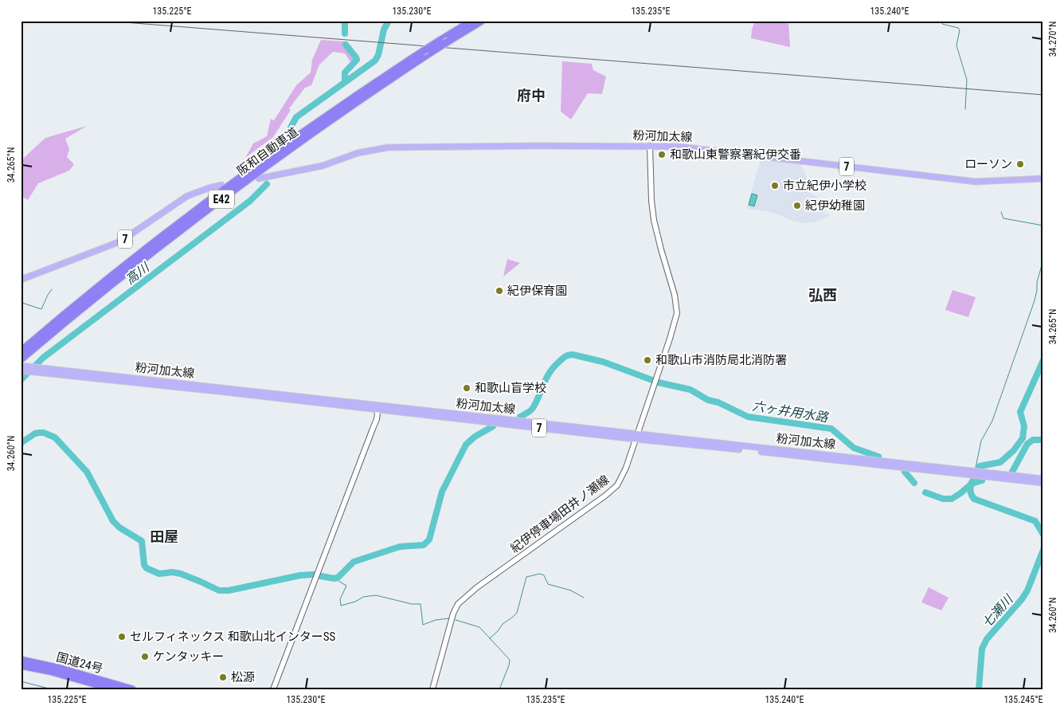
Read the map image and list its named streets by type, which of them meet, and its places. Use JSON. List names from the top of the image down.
{
  "streets": {
    "highway": ["阪和自動車道", "E42", "国道24号"],
    "main road": ["粉河加太線", "7", "紀伊停車場田井ノ瀬線"]
  },
  "crossings": [
    ["粉河加太線", "紀伊停車場田井ノ瀬線"]
  ],
  "districts": ["府中", "弘西", "田屋"],
  "water": ["高川", "六ヶ井用水路", "七瀬川"],
  "places": [
    "和歌山東警察署紀伊交番",
    "ローソン",
    "市立紀伊小学校",
    "紀伊幼稚園",
    "紀伊保育園",
    "和歌山市消防局北消防署",
    "和歌山盲学校",
    "セルフィネックス 和歌山北インターSS",
    "ケンタッキー",
    "松源"
  ],
  "coordinates": [
    "135.225°E",
    "135.230°E",
    "135.235°E",
    "135.240°E",
    "34.270°N",
    "34.265°N",
    "34.260°N",
    "135.245°E"
  ]
}
